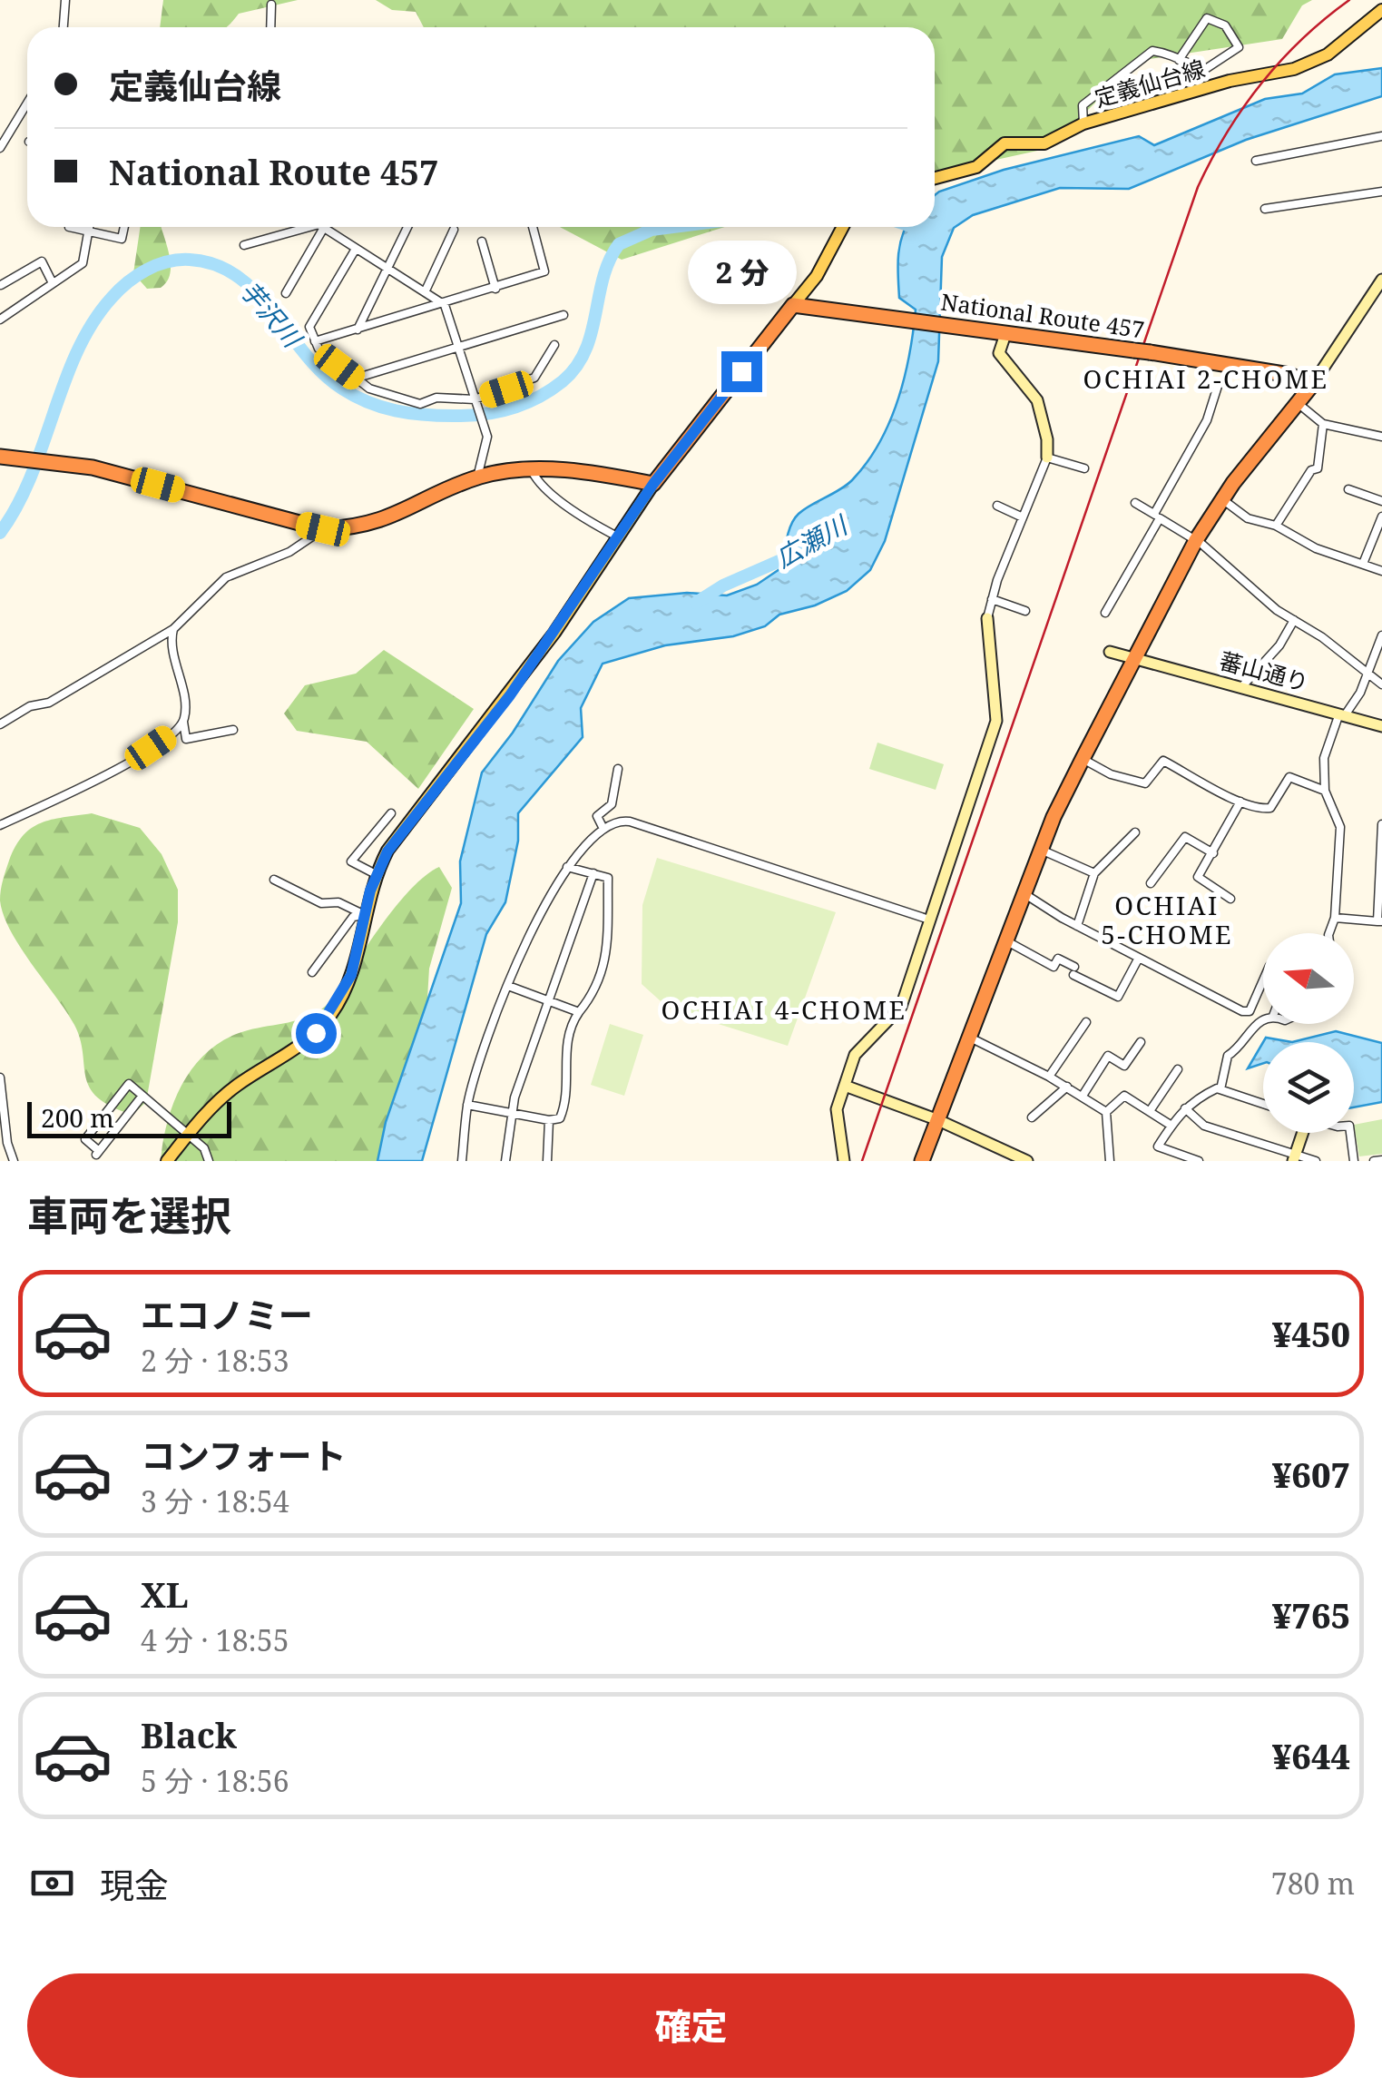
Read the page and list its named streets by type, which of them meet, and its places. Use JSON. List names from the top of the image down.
{
  "streets": {
    "highway": ["National Route 457"],
    "main road": ["定義仙台線"],
    "street": ["蕃山通り"]
  },
  "districts": ["OCHIAI 2-CHOME", "OCHIAI 5-CHOME", "OCHIAI 4-CHOME"],
  "water": ["芋沢川", "広瀬川"],
  "scale_bar": "200 m",
  "north": "left",
  "page": {
    "banner": ["定義仙台線", "National Route 457"],
    "bubble": "2 分",
    "scale": "200 m",
    "heading": "車両を選択",
    "list": [
      {
        "name": "エコノミー",
        "note": "2 分 · 18:53",
        "value": "¥450"
      },
      {
        "name": "コンフォート",
        "note": "3 分 · 18:54",
        "value": "¥607"
      },
      {
        "name": "XL",
        "note": "4 分 · 18:55",
        "value": "¥765"
      },
      {
        "name": "Black",
        "note": "5 分 · 18:56",
        "value": "¥644"
      }
    ],
    "pay": ["現金", "780 m"],
    "buttons": "確定"
  }
}
